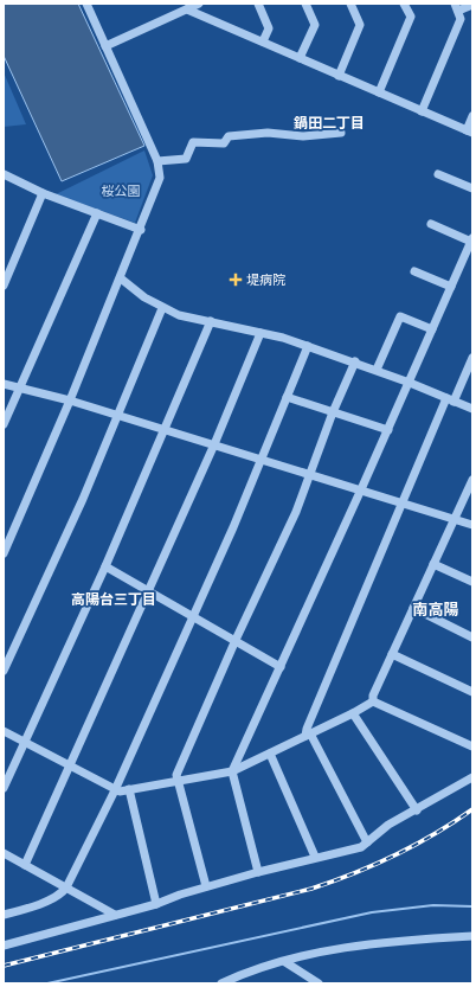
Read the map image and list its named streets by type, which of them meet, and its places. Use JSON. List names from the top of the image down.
{
  "districts": ["鍋田二丁目", "高陽台三丁目", "南高陽"],
  "parks": ["桜公園"],
  "places": {
    "health": ["堤病院"]
  }
}
